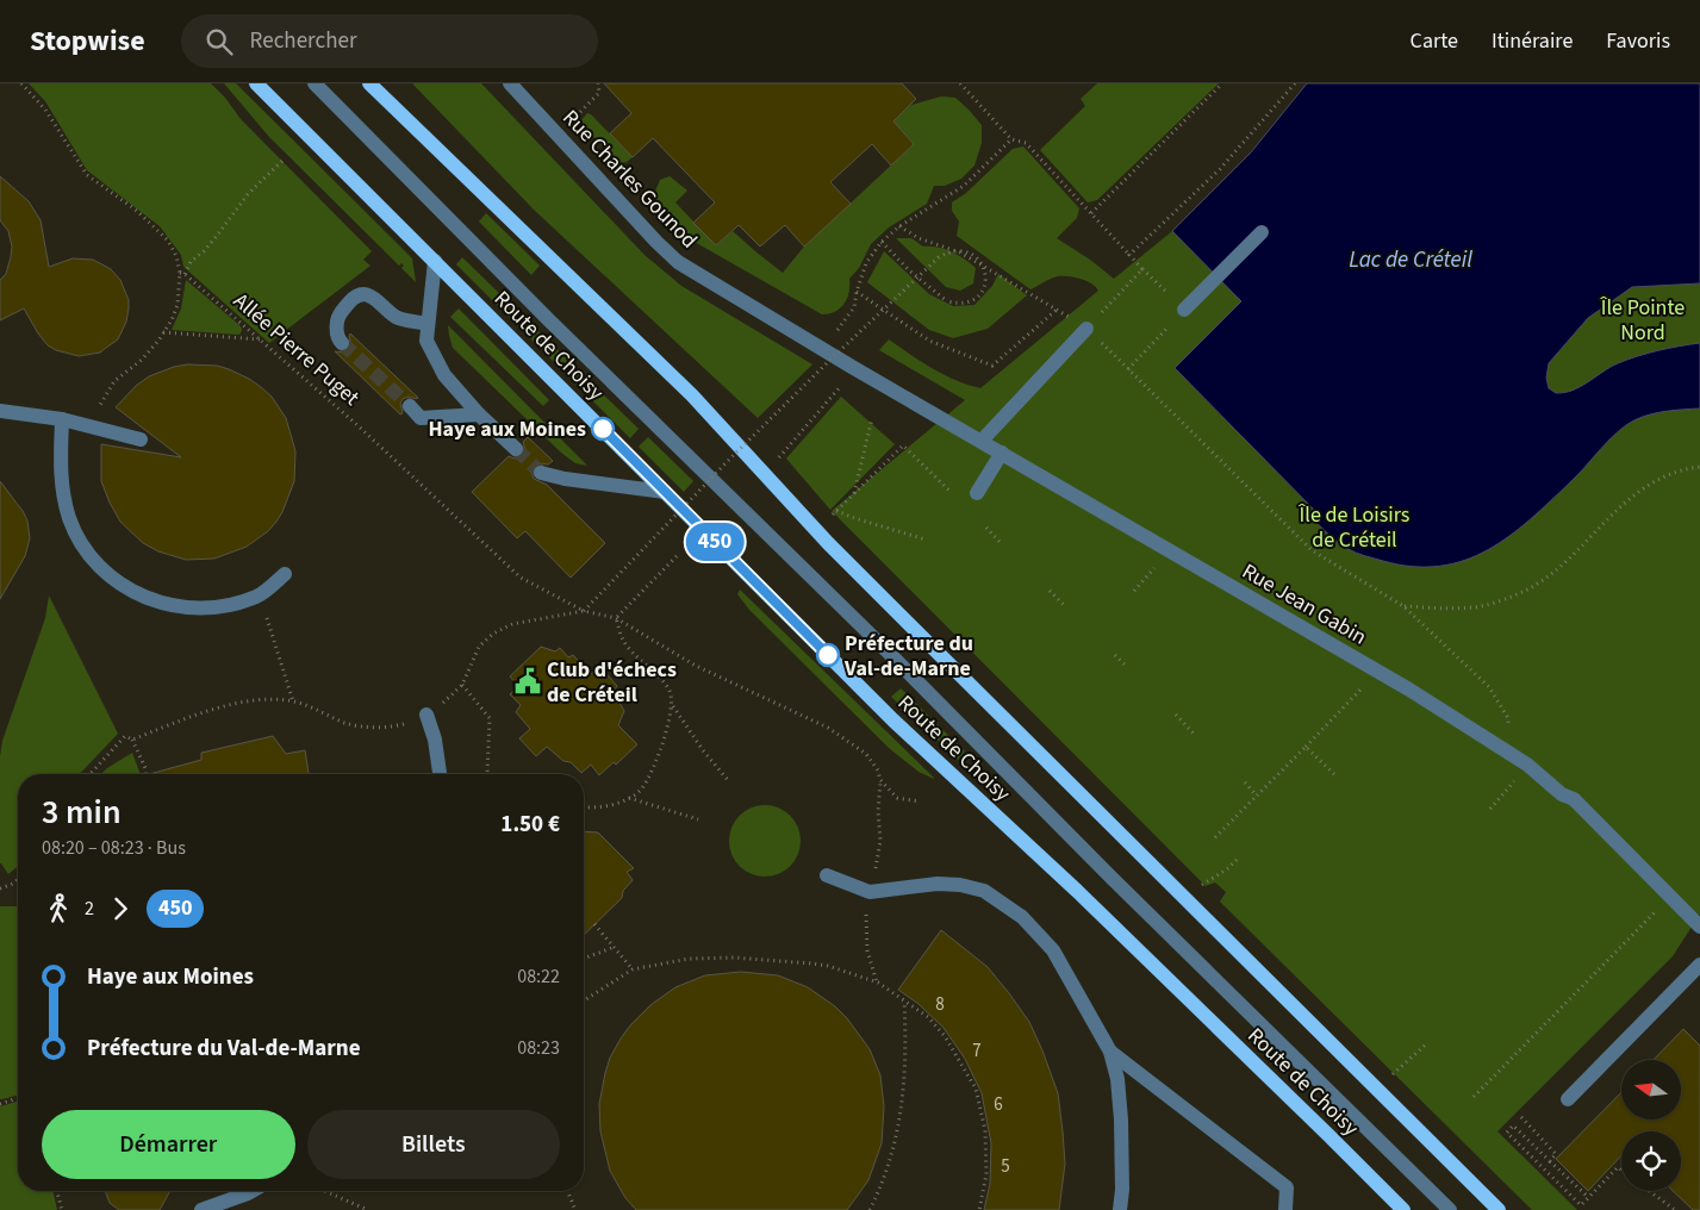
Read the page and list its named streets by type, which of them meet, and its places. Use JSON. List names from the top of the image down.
{
  "streets": {
    "main road": ["Route de Choisy"],
    "street": ["Rue Charles Gounod", "Rue Jean Gabin"],
    "path": ["Allée Pierre Puget"]
  },
  "crossings": [
    ["Rue Charles Gounod", "Rue Jean Gabin"]
  ],
  "water": ["Lac de Créteil"],
  "parks": ["Île Pointe Nord", "Île de Loisirs de Créteil"],
  "places": {
    "other": ["Haye aux Moines", "Préfecture du Val-de-Marne"],
    "public building": ["Club d'échecs de Créteil"]
  },
  "lines": ["bus line 450"],
  "house_numbers": [
    "8",
    "7",
    "6",
    "5"
  ],
  "north": "left",
  "page": {
    "header": "Stopwise",
    "search": "Rechercher",
    "nav": ["Carte", "Itinéraire", "Favoris"],
    "on_map": "450",
    "heading": ["3 min", "08:20 – 08:23 · Bus", "1.50 €"],
    "legs": ["2", "450"],
    "list": [
      {
        "name": "Haye aux Moines",
        "value": "08:22"
      },
      {
        "name": "Préfecture du Val-de-Marne",
        "value": "08:23"
      }
    ],
    "buttons": ["Démarrer", "Billets"]
  }
}
